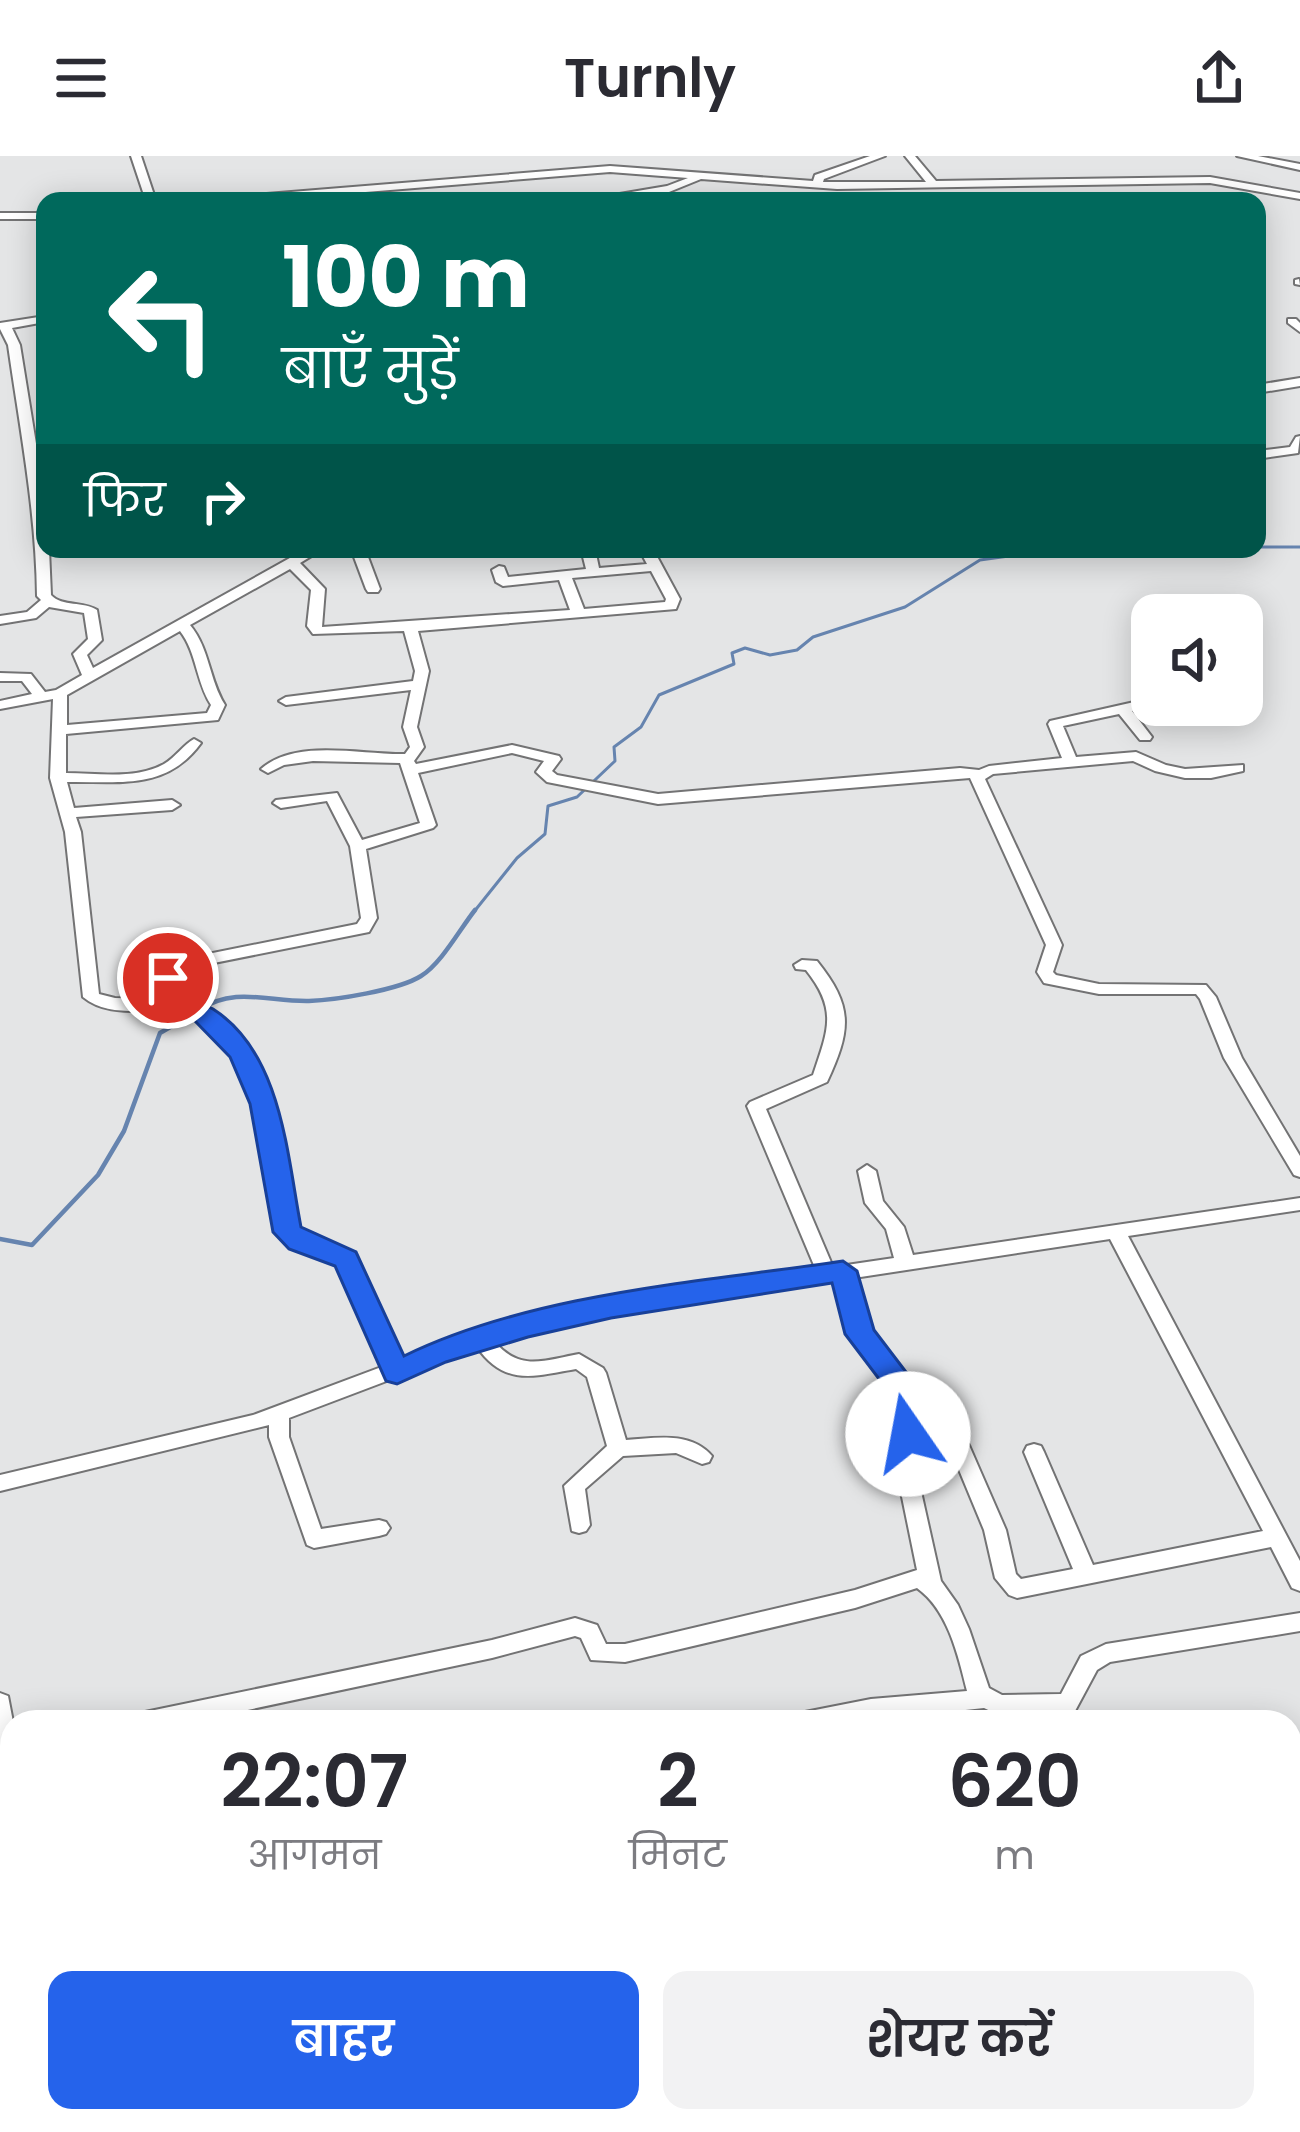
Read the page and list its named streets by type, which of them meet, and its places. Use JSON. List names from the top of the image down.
{
  "page": {
    "header": "Turnly",
    "turn": ["100 m", "बाएँ मुड़ें"],
    "then": "फिर",
    "eta": [
      "22:07",
      "आगमन",
      "2",
      "मिनट",
      "620",
      "m"
    ],
    "buttons": ["बाहर", "शेयर करें"]
  }
}
